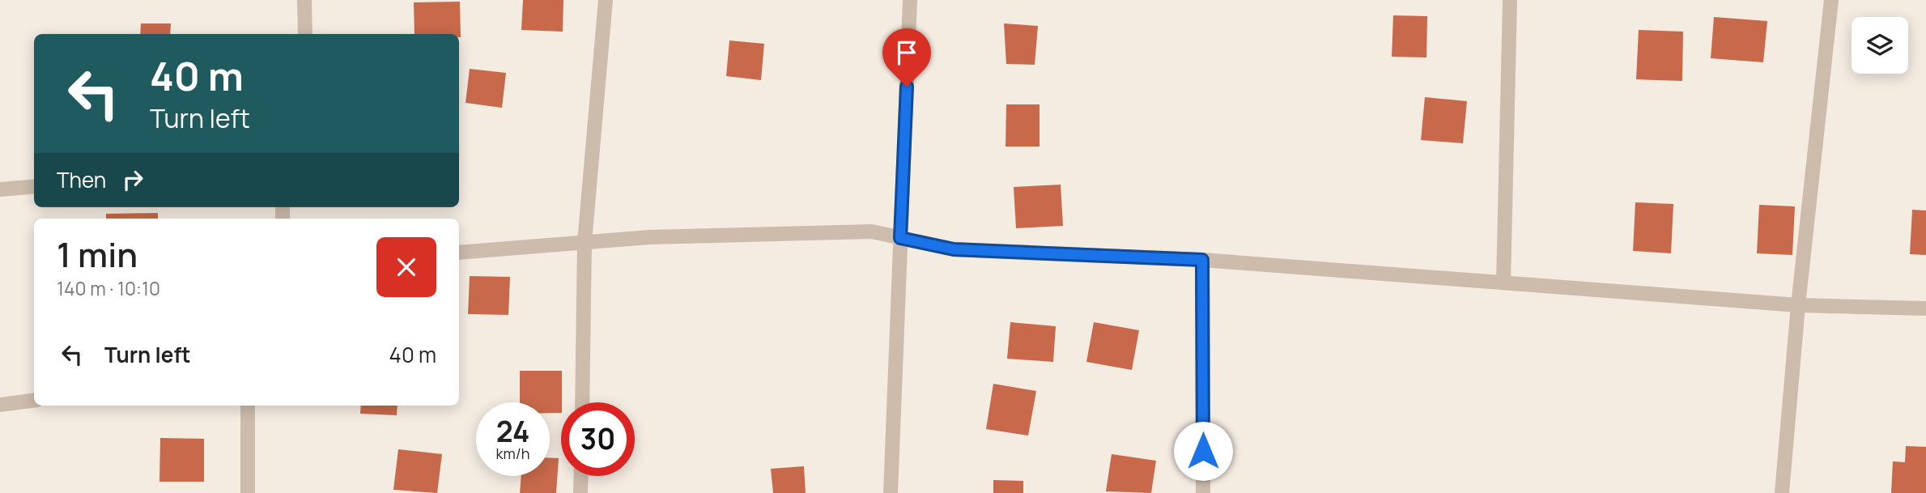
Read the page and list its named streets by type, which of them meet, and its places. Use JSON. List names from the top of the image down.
{
  "page": {
    "turn": ["40 m", "Turn left"],
    "then": "Then",
    "heading": ["1 min", "140 m · 10:10"],
    "list": [
      {
        "name": "Turn left",
        "value": "40 m"
      }
    ],
    "speed": "24 km/h",
    "limit": "30"
  }
}
